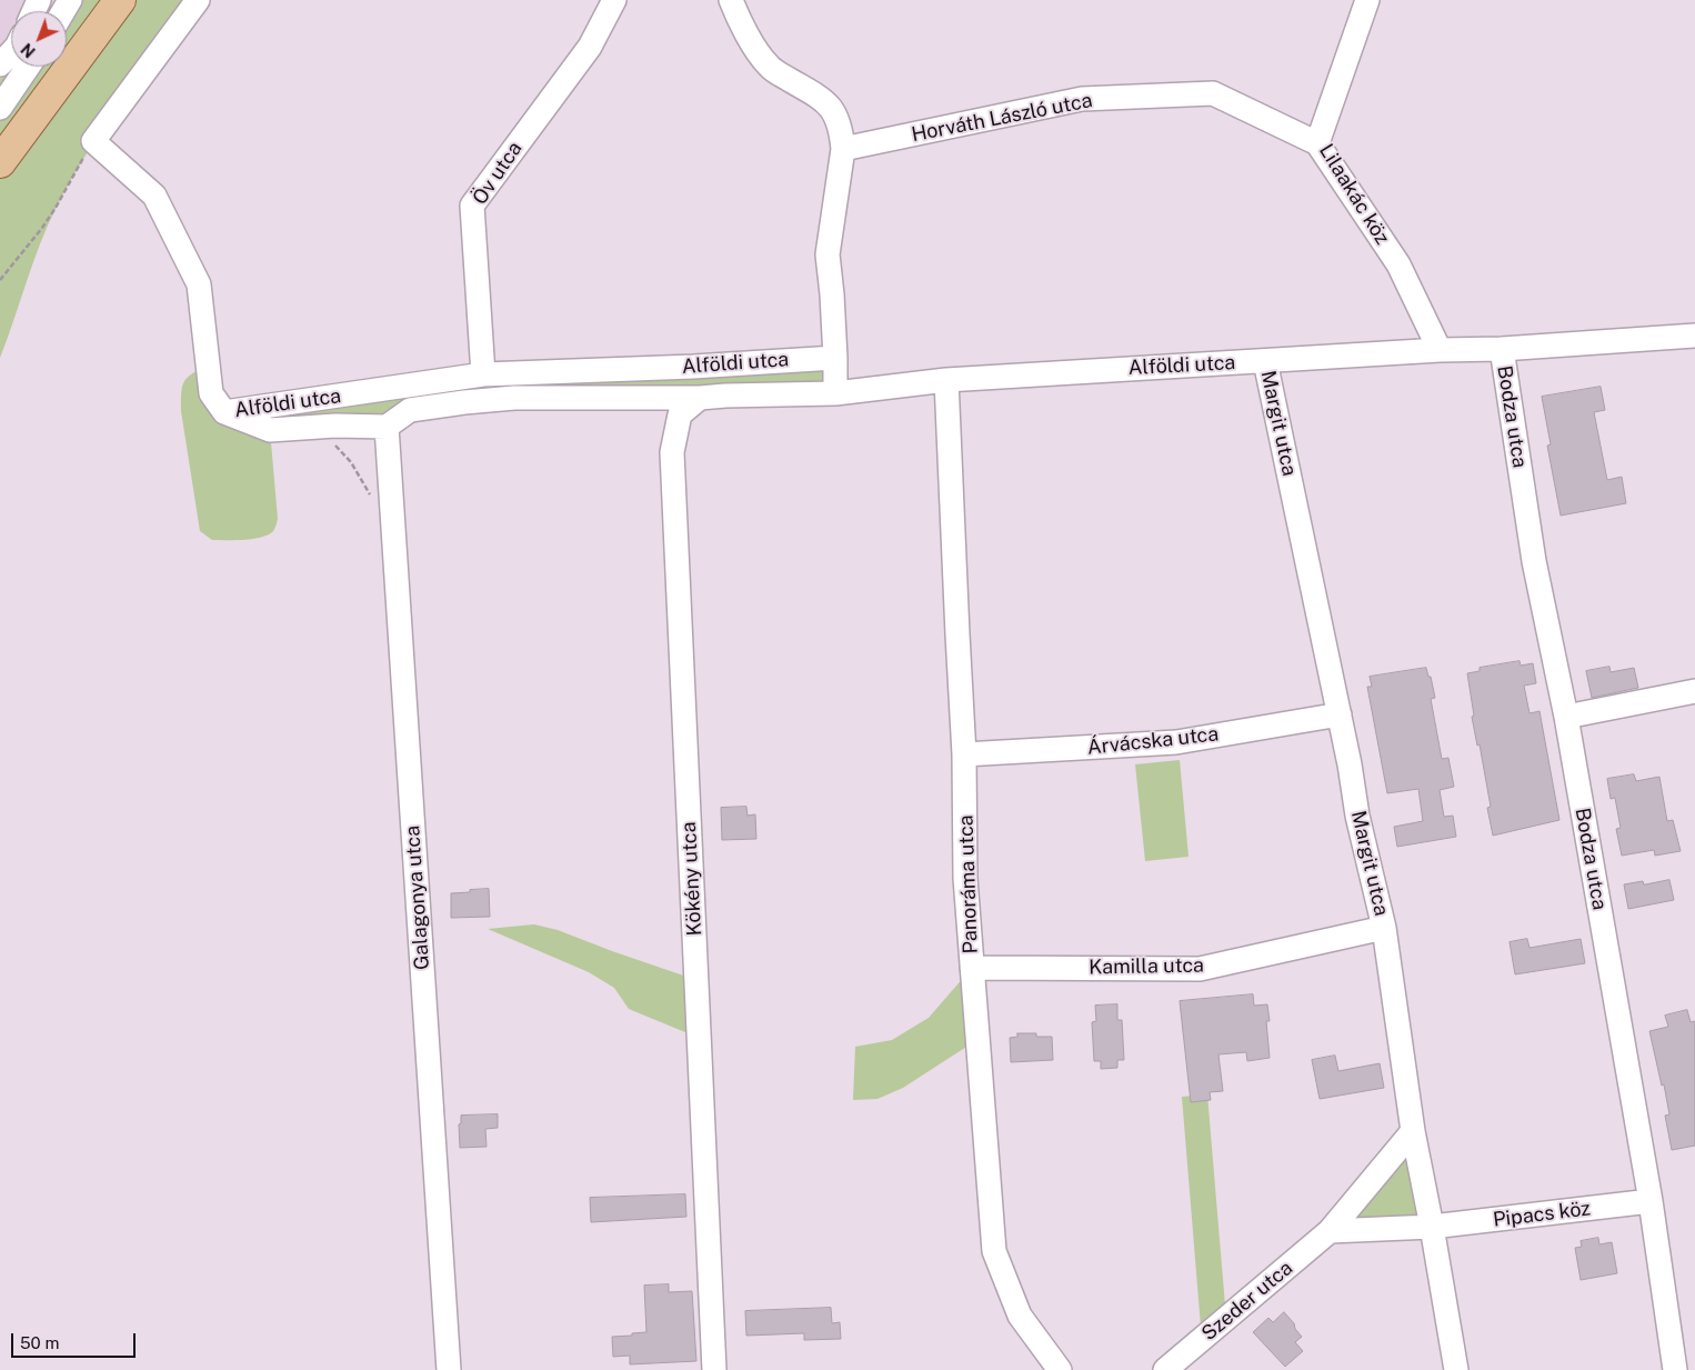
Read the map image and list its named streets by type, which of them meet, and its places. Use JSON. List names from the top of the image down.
{
  "streets": {
    "street": [
      "Horváth László utca",
      "Öv utca",
      "Lilaakác köz",
      "Alföldi utca",
      "Bodza utca",
      "Margit utca",
      "Árvácska utca",
      "Kökény utca",
      "Panoráma utca",
      "Galagonya utca",
      "Kamilla utca",
      "Pipacs köz",
      "Szeder utca"
    ]
  },
  "crossings": [
    ["Horváth László utca", "Lilaakác köz"],
    ["Öv utca", "Alföldi utca"],
    ["Lilaakác köz", "Alföldi utca"],
    ["Alföldi utca", "Bodza utca"],
    ["Alföldi utca", "Margit utca"],
    ["Alföldi utca", "Kökény utca"],
    ["Alföldi utca", "Panoráma utca"],
    ["Alföldi utca", "Galagonya utca"],
    ["Bodza utca", "Pipacs köz"],
    ["Margit utca", "Árvácska utca"],
    ["Margit utca", "Kamilla utca"],
    ["Margit utca", "Pipacs köz"],
    ["Margit utca", "Szeder utca"],
    ["Árvácska utca", "Panoráma utca"],
    ["Panoráma utca", "Kamilla utca"]
  ],
  "scale_bar": "50 m",
  "north": "bottom left"
}
